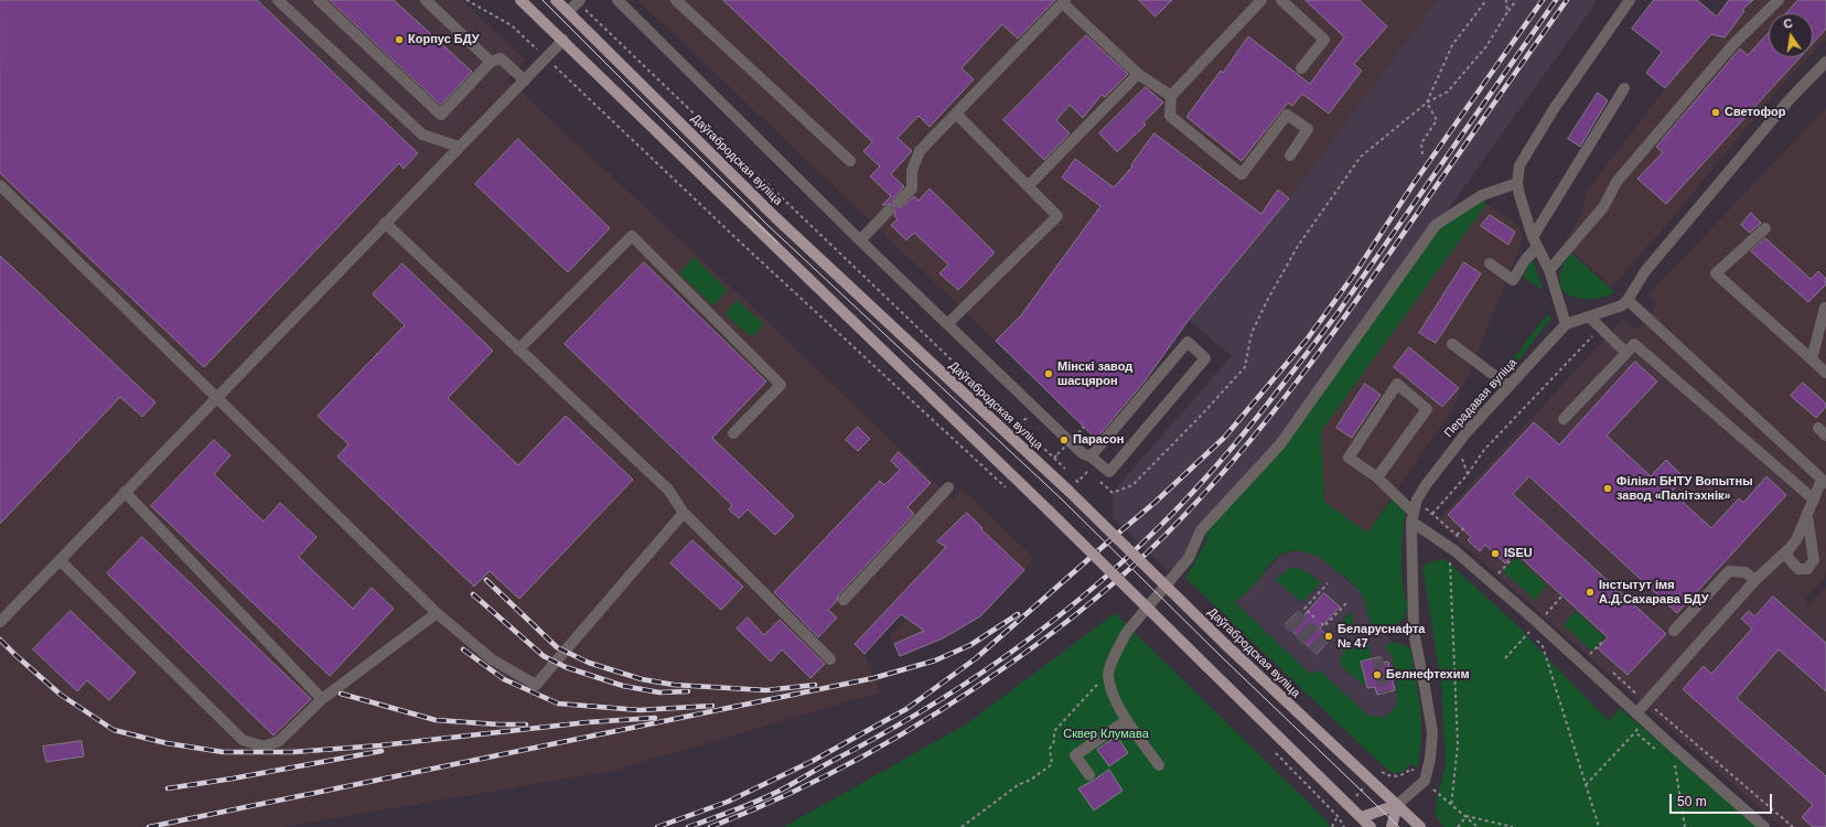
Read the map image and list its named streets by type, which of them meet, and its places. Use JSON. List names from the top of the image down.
{
  "streets": {
    "main road": ["Даўгабродская вуліца", "Перадавая вуліца"]
  },
  "crossings": [
    ["Даўгабродская вуліца", "Перадавая вуліца"]
  ],
  "parks": ["Сквер Клумава"],
  "places": [
    "Корпус БДУ",
    "Светофор",
    "Мінскі завод шасцярон",
    "Парасон",
    "Філіял БНТУ Вопытны завод «Палітэхнік»",
    "ISEU",
    "Інстытут імя А.Д.Сахарава БДУ",
    "Беларуснафта № 47",
    "Белнефтехим"
  ],
  "scale_bar": "50 m",
  "north": "top"
}
